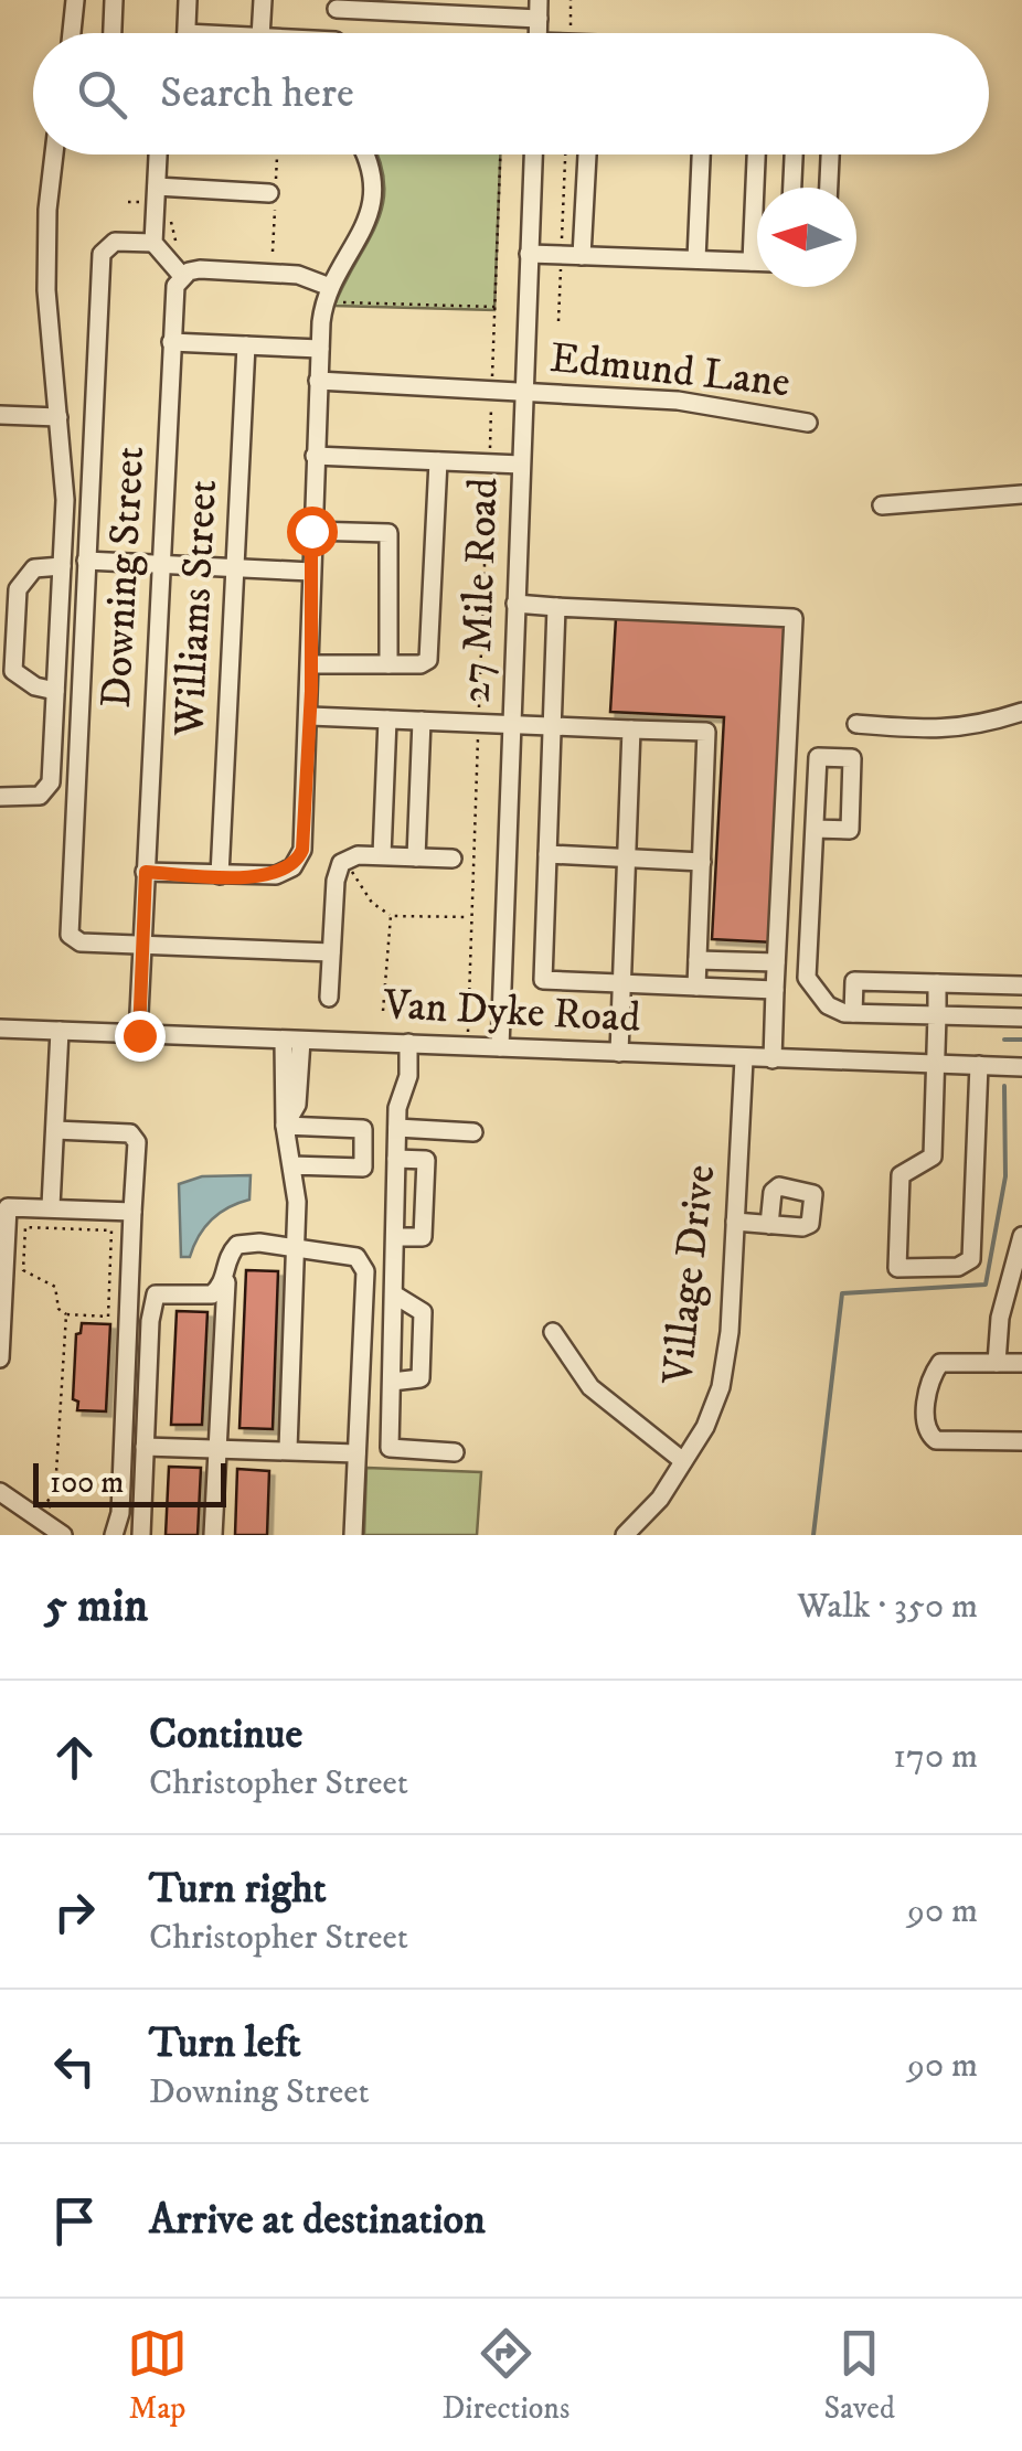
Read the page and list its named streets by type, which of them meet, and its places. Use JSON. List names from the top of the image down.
{
  "streets": {
    "street": [
      "Edmund Lane",
      "Downing Street",
      "27 Mile Road",
      "Williams Street",
      "Van Dyke Road",
      "Village Drive"
    ]
  },
  "crossings": [
    ["Edmund Lane", "27 Mile Road"],
    ["Downing Street", "Van Dyke Road"],
    ["27 Mile Road", "Van Dyke Road"],
    ["Van Dyke Road", "Village Drive"]
  ],
  "scale_bar": "100 m",
  "north": "left",
  "page": {
    "search": "Search here",
    "scale": "100 m",
    "heading": ["5 min", "Walk · 350 m"],
    "list": [
      ["Continue", "Christopher Street", "170 m"],
      ["Turn right", "Christopher Street", "90 m"],
      ["Turn left", "Downing Street", "90 m"],
      "Arrive at destination"
    ],
    "nav": ["Map", "Directions", "Saved"]
  }
}
